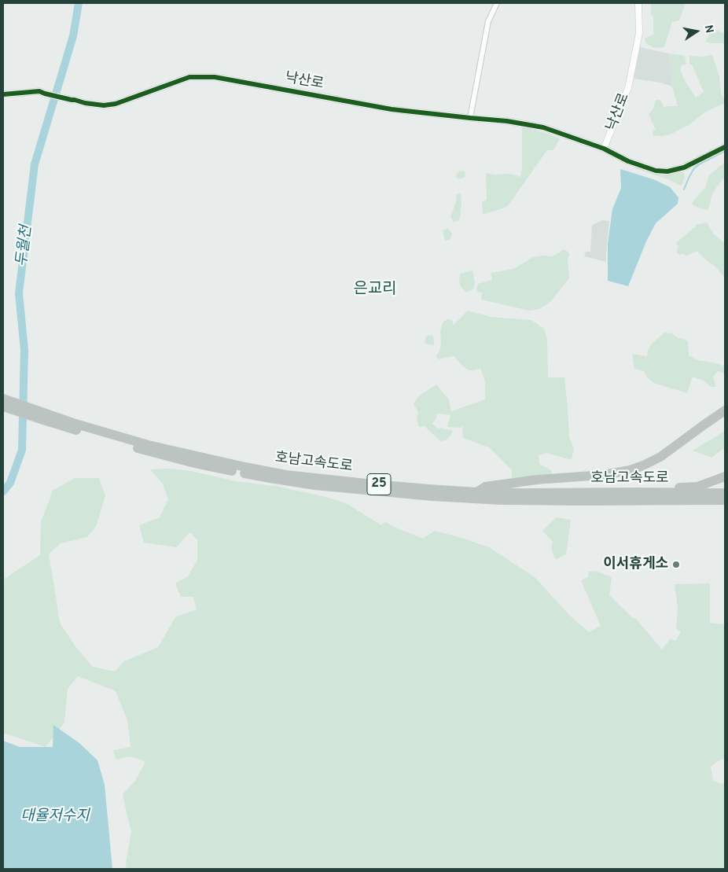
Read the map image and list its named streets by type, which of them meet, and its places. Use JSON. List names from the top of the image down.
{
  "streets": {
    "highway": ["호남고속도로", "25"],
    "street": ["낙산로"]
  },
  "districts": ["은교리"],
  "water": ["두월천", "대율저수지"],
  "places": ["이서휴게소"],
  "north": "right"
}
